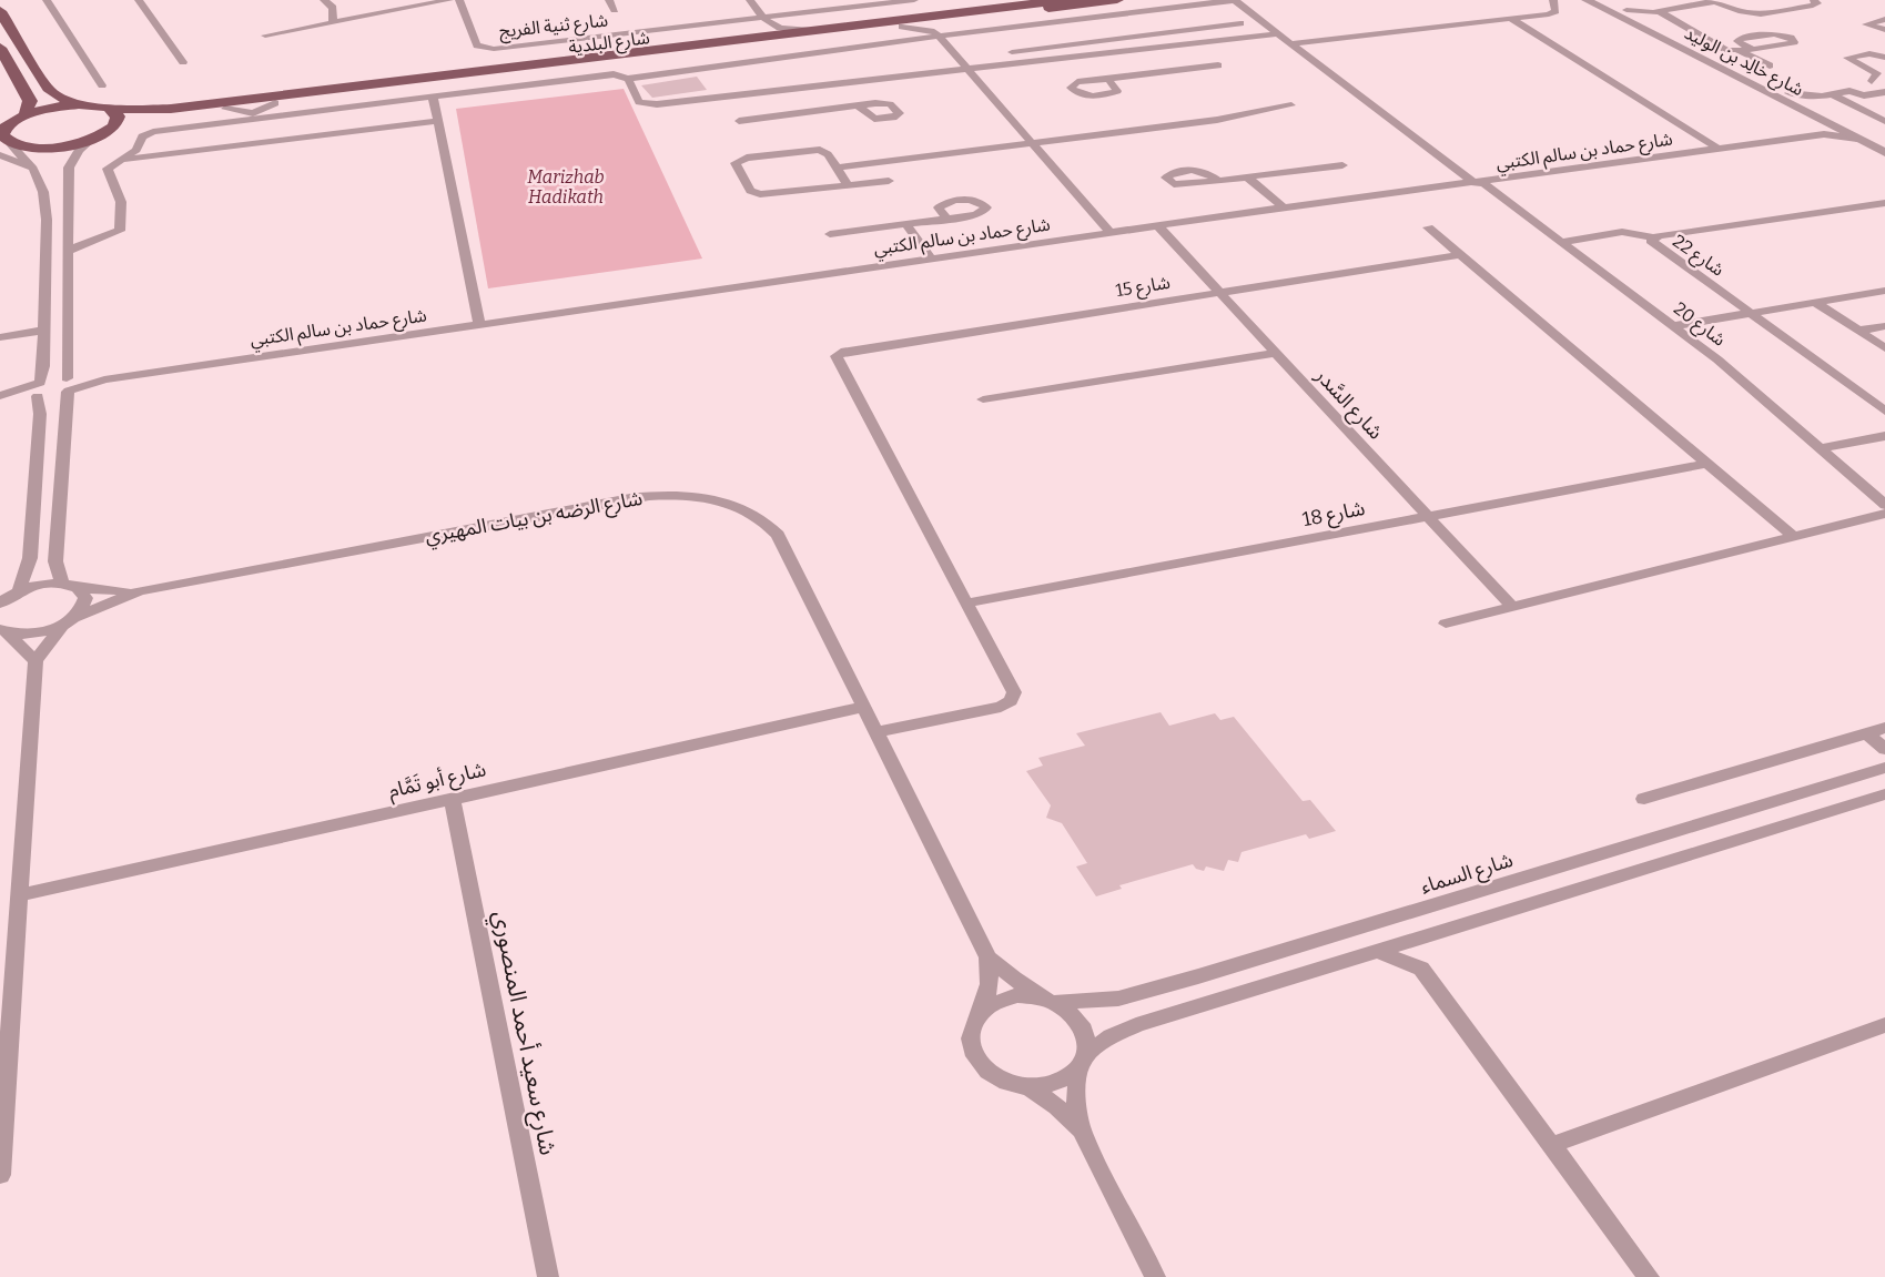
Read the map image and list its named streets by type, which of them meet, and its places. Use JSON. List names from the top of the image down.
{
  "streets": {
    "main road": ["شارع البلدية"],
    "street": [
      "شارع ثنية الفريج",
      "شارع خالِد بن الوليد",
      "شارع حماد بن سالم الكتبي",
      "شارع 22",
      "شارع 15",
      "شارع 20",
      "شارع السَّدر",
      "شارع 18",
      "شارع الرضه بن بيات المهيري",
      "شارع أبو تَمَّام",
      "شارع السماء",
      "شارع سعيد أحمد المنصوري"
    ]
  },
  "crossings": [
    ["شارع خالِد بن الوليد", "شارع حماد بن سالم الكتبي"],
    ["شارع حماد بن سالم الكتبي", "شارع 20"],
    ["شارع حماد بن سالم الكتبي", "شارع السَّدر"],
    ["شارع 15", "شارع السَّدر"],
    ["شارع 15", "شارع 18"],
    ["شارع السَّدر", "شارع 18"],
    ["شارع الرضه بن بيات المهيري", "شارع أبو تَمَّام"],
    ["شارع الرضه بن بيات المهيري", "شارع السماء"],
    ["شارع أبو تَمَّام", "شارع سعيد أحمد المنصوري"]
  ],
  "parks": ["Marizhab Hadikath"]
}
